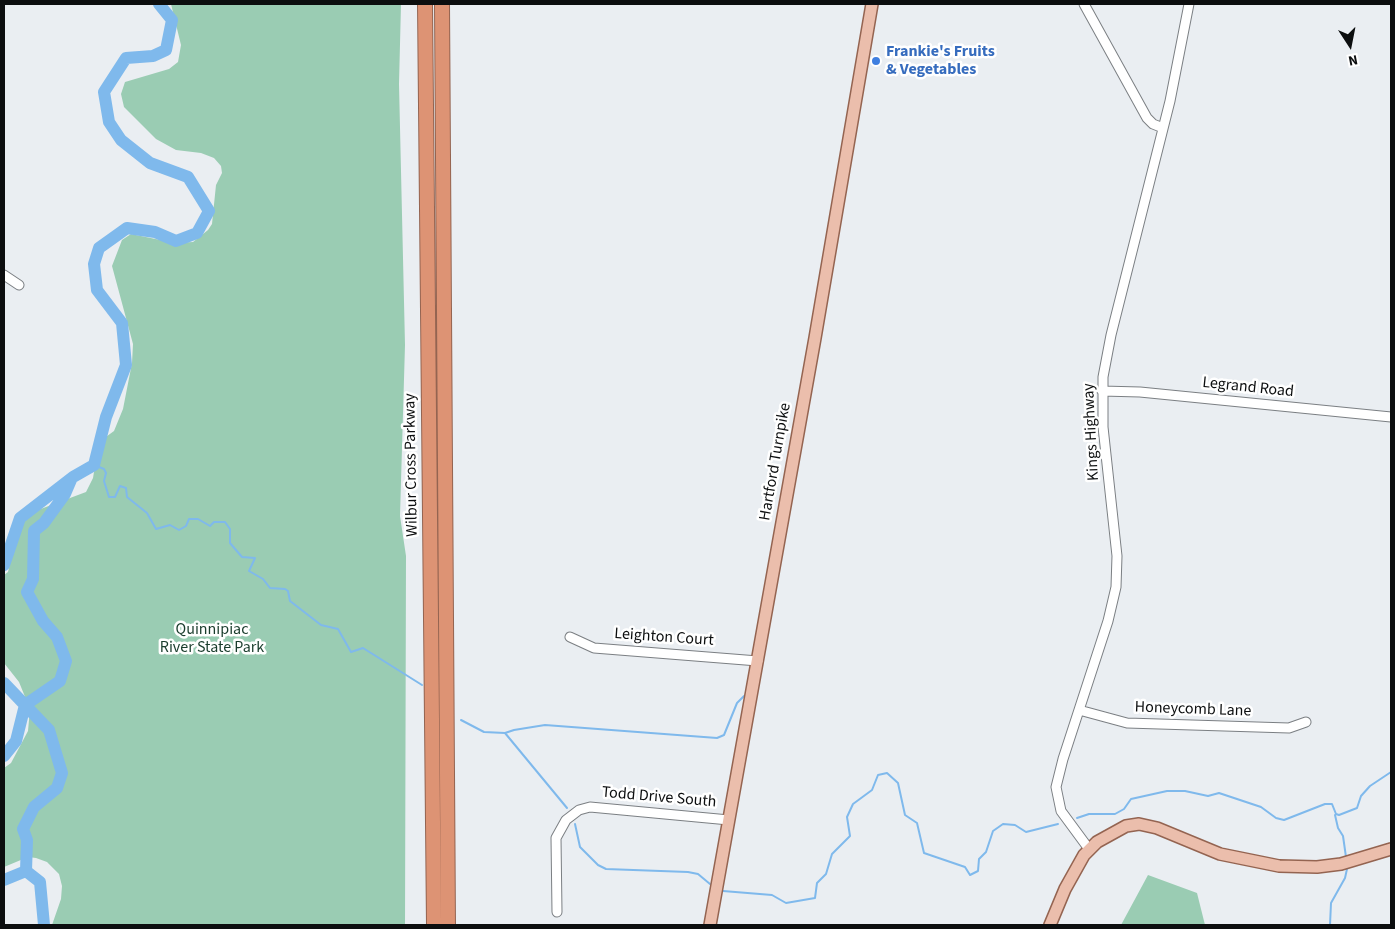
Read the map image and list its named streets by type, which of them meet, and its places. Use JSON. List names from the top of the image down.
{
  "streets": {
    "highway": ["Wilbur Cross Parkway"],
    "main road": ["Hartford Turnpike"],
    "street": [
      "Legrand Road",
      "Kings Highway",
      "Leighton Court",
      "Honeycomb Lane",
      "Todd Drive South"
    ]
  },
  "crossings": [
    ["Legrand Road", "Kings Highway"],
    ["Kings Highway", "Honeycomb Lane"],
    ["Hartford Turnpike", "Leighton Court"],
    ["Hartford Turnpike", "Todd Drive South"]
  ],
  "parks": ["Quinnipiac River State Park"],
  "places": ["Frankie's Fruits & Vegetables"],
  "north": "bottom"
}
